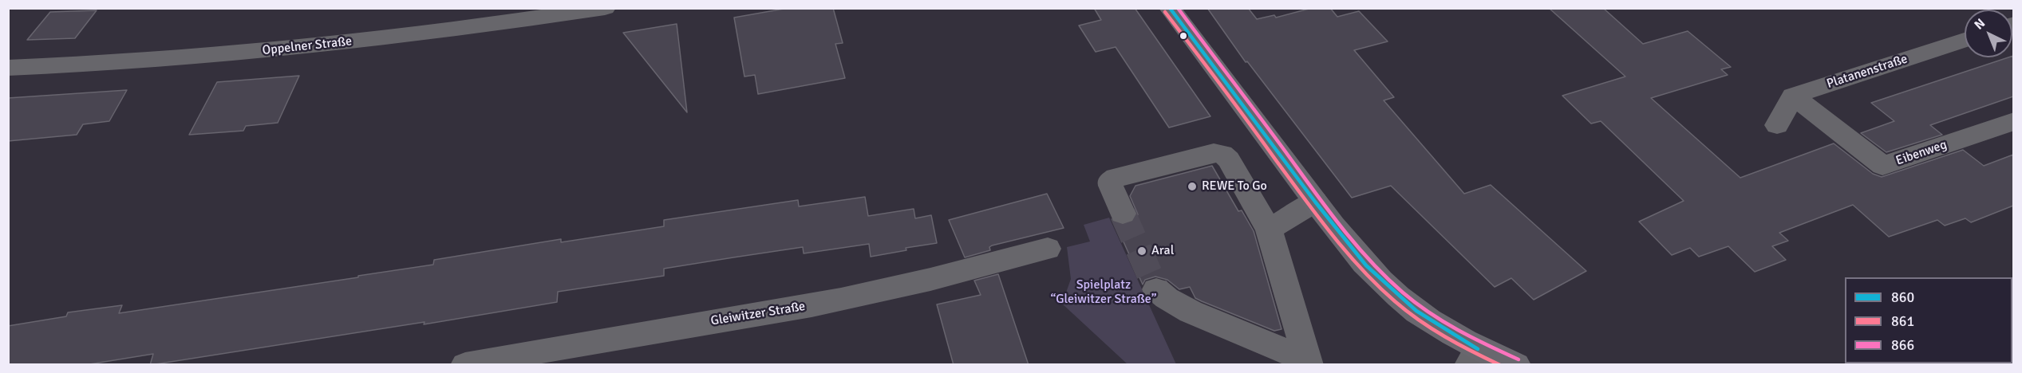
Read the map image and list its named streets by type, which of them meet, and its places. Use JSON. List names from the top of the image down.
{
  "streets": {
    "street": [
      "Oppelner Straße",
      "Platanenstraße",
      "Eibenweg",
      "Gleiwitzer Straße"
    ]
  },
  "crossings": [
    ["Platanenstraße", "Eibenweg"]
  ],
  "parks": ["Spielplatz “Gleiwitzer Straße”"],
  "places": ["REWE To Go", "Aral"],
  "lines": ["transit line 860", "transit line 866", "transit line 861"],
  "legend": ["860", "861", "866"],
  "north": "top left"
}
